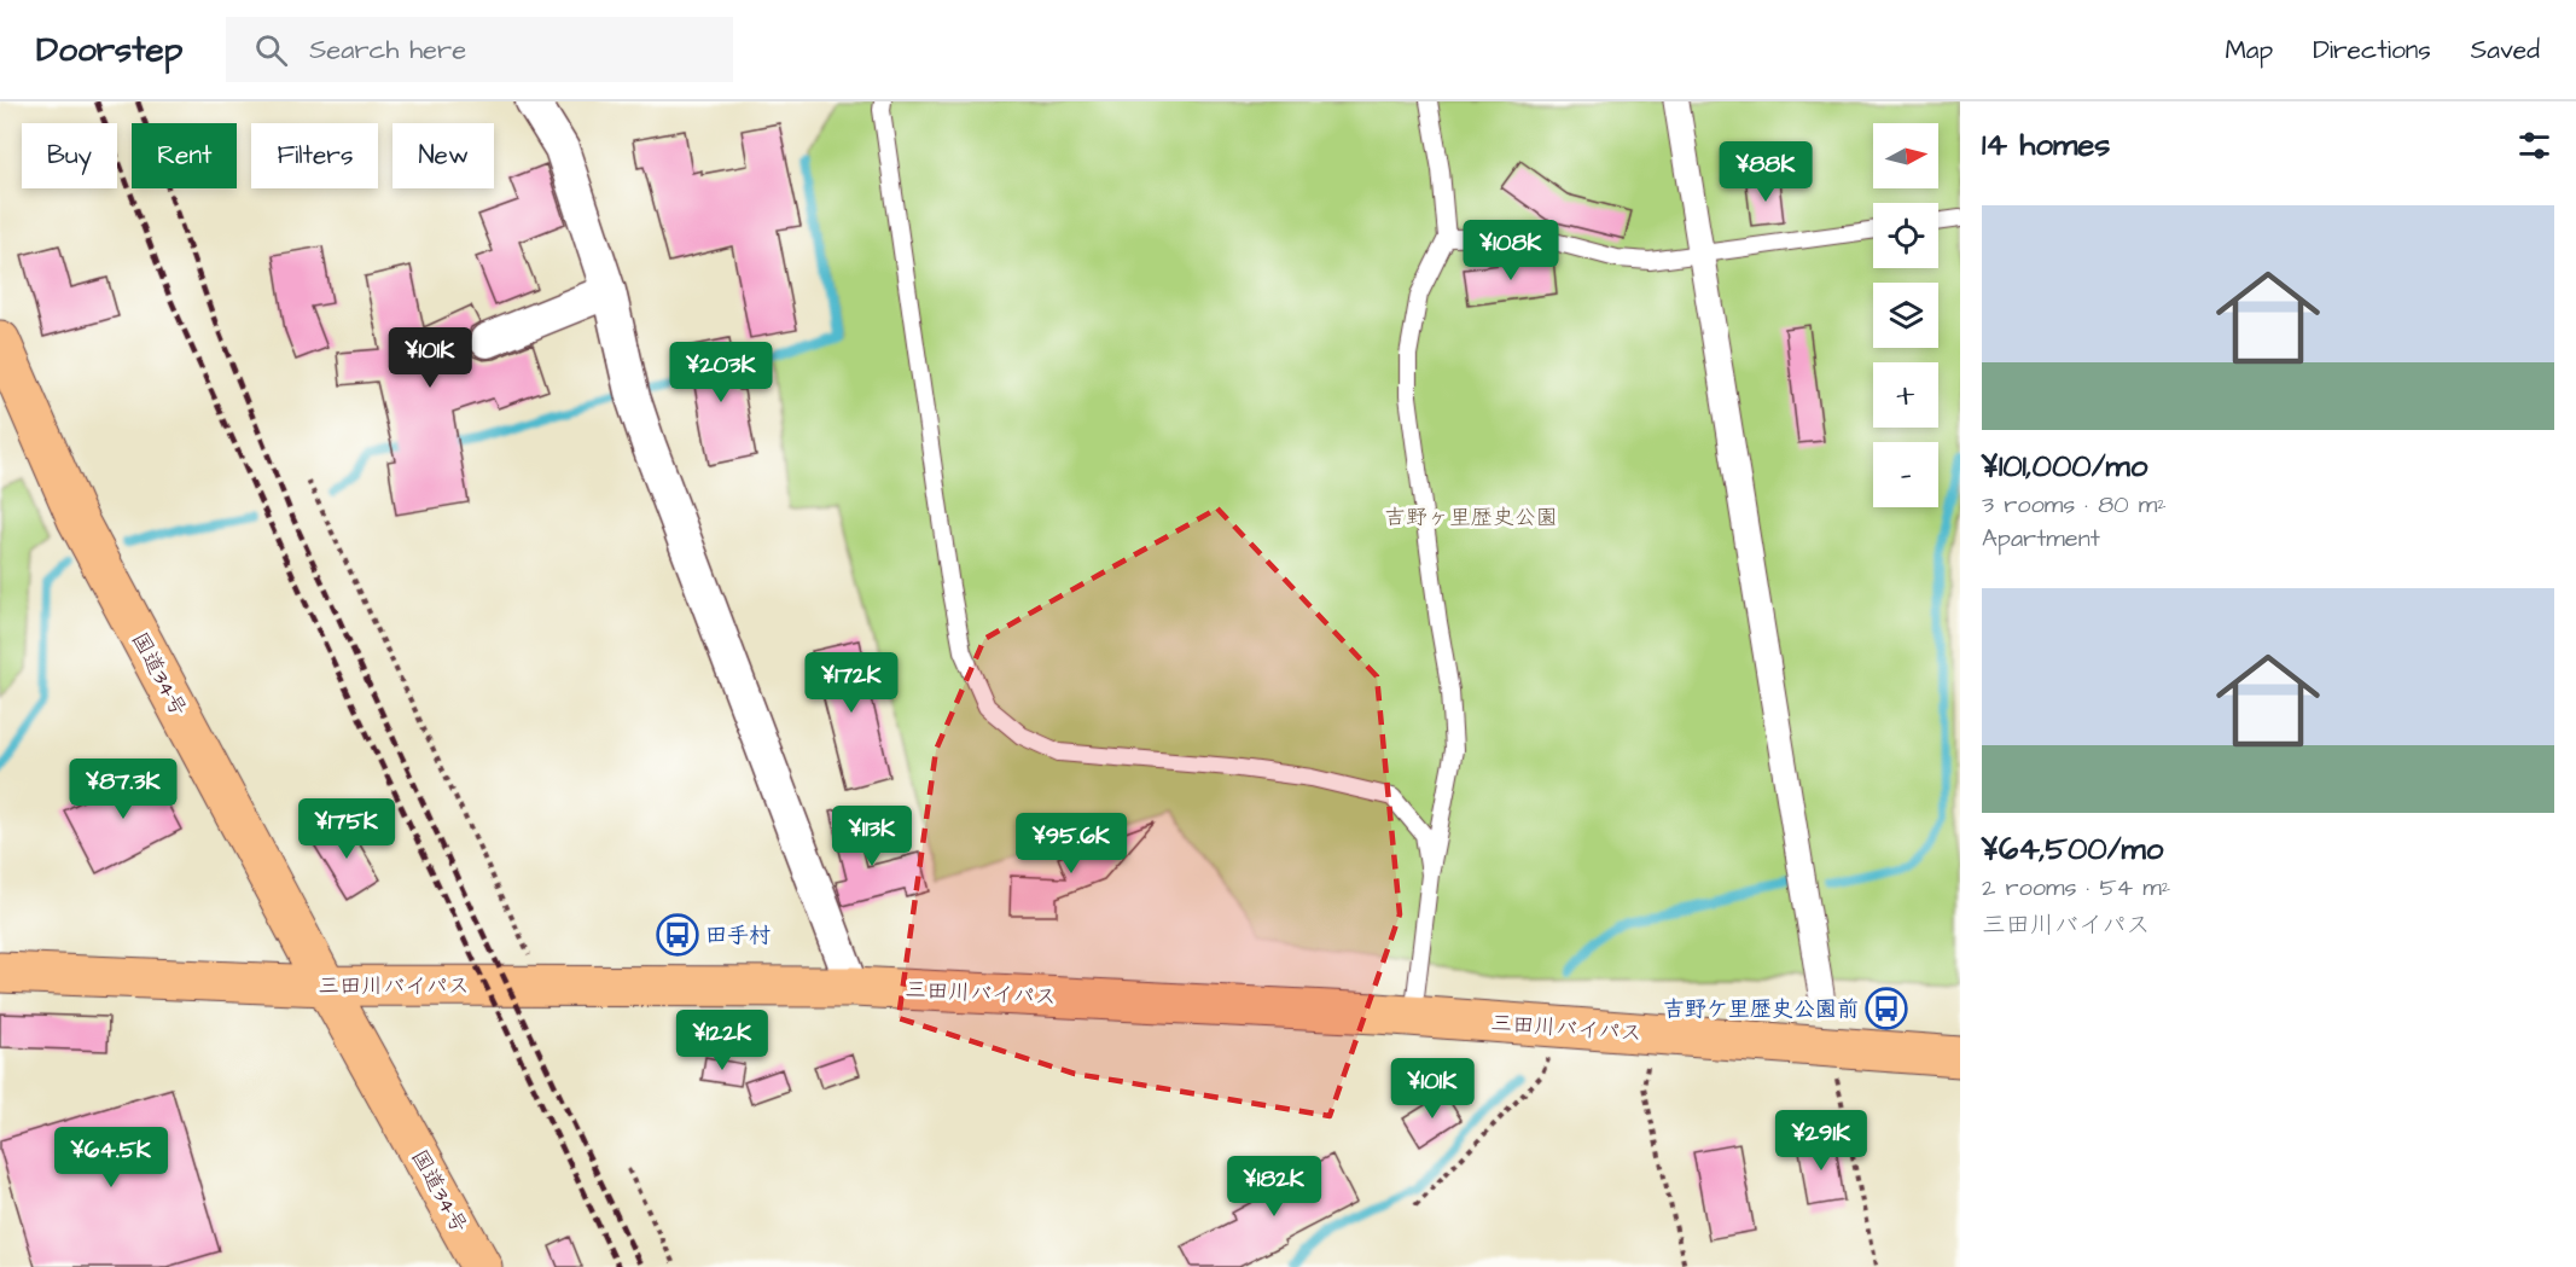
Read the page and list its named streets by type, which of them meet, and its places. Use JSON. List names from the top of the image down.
{
  "streets": {
    "highway": ["国道34号", "三田川バイパス"]
  },
  "crossings": [
    ["国道34号", "三田川バイパス"]
  ],
  "parks": ["吉野ヶ里歴史公園"],
  "places": {
    "bus stop": ["田手村", "吉野ケ里歴史公園前"]
  },
  "north": "right",
  "page": {
    "header": "Doorstep",
    "search": "Search here",
    "nav": ["Map", "Directions", "Saved"],
    "heading": "14 homes",
    "map_buttons": ["+", "−"],
    "chip": [
      "Buy",
      "Rent",
      "Filters",
      "New"
    ],
    "price": [
      "¥88K",
      "¥108K",
      "¥101K",
      "¥203K",
      "¥172K",
      "¥87.3K",
      "¥175K",
      "¥113K",
      "¥95.6K",
      "¥122K",
      "¥101K",
      "¥291K",
      "¥64.5K",
      "¥182K"
    ],
    "list": [
      {
        "name": "¥101,000/mo",
        "note": "3 rooms · 80 m² · Apartment"
      },
      {
        "name": "¥64,500/mo",
        "note": "2 rooms · 54 m² · 三田川バイパス"
      }
    ]
  }
}
